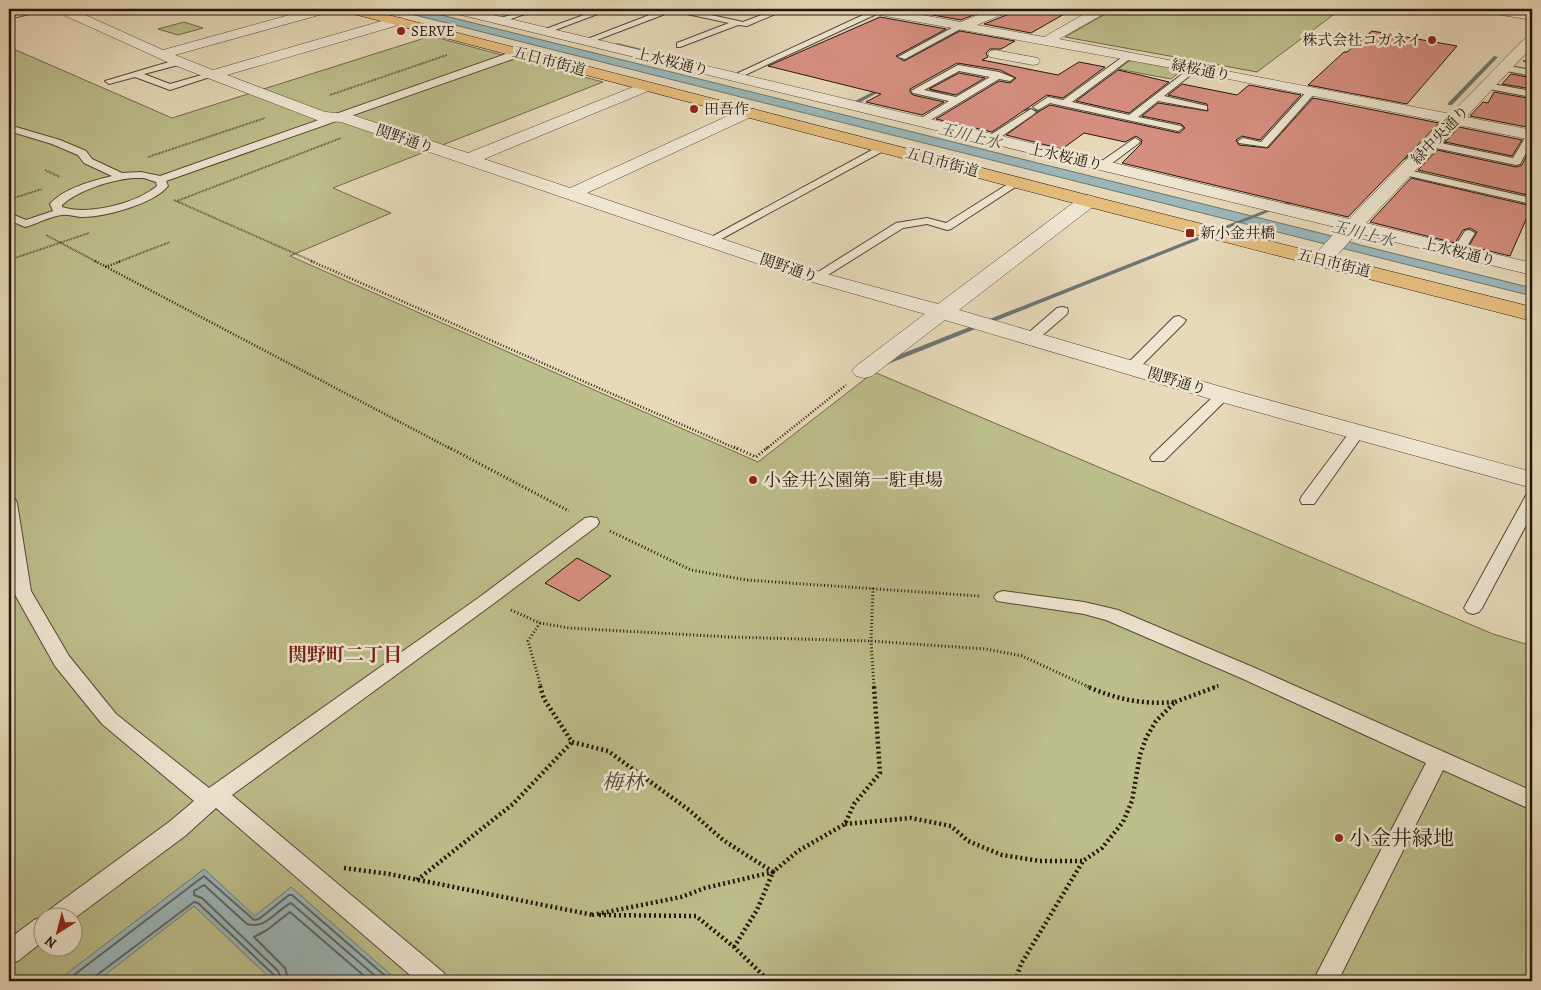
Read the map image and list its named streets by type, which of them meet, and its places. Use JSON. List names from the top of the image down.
{
  "streets": {
    "main road": ["五日市街道"],
    "street": [
      "上水桜通り",
      "緑桜通り",
      "緑中央通り",
      "関野通り"
    ]
  },
  "crossings": [
    ["上水桜通り", "緑中央通り"],
    ["緑桜通り", "緑中央通り"]
  ],
  "districts": ["関野町二丁目"],
  "water": ["玉川上水"],
  "parks": ["梅林"],
  "places": {
    "other": [
      "SERVE",
      "株式会社コガネイ",
      "田吾作",
      "小金井公園第一駐車場",
      "小金井緑地"
    ],
    "transit": ["新小金井橋"]
  },
  "north": "bottom left"
}
